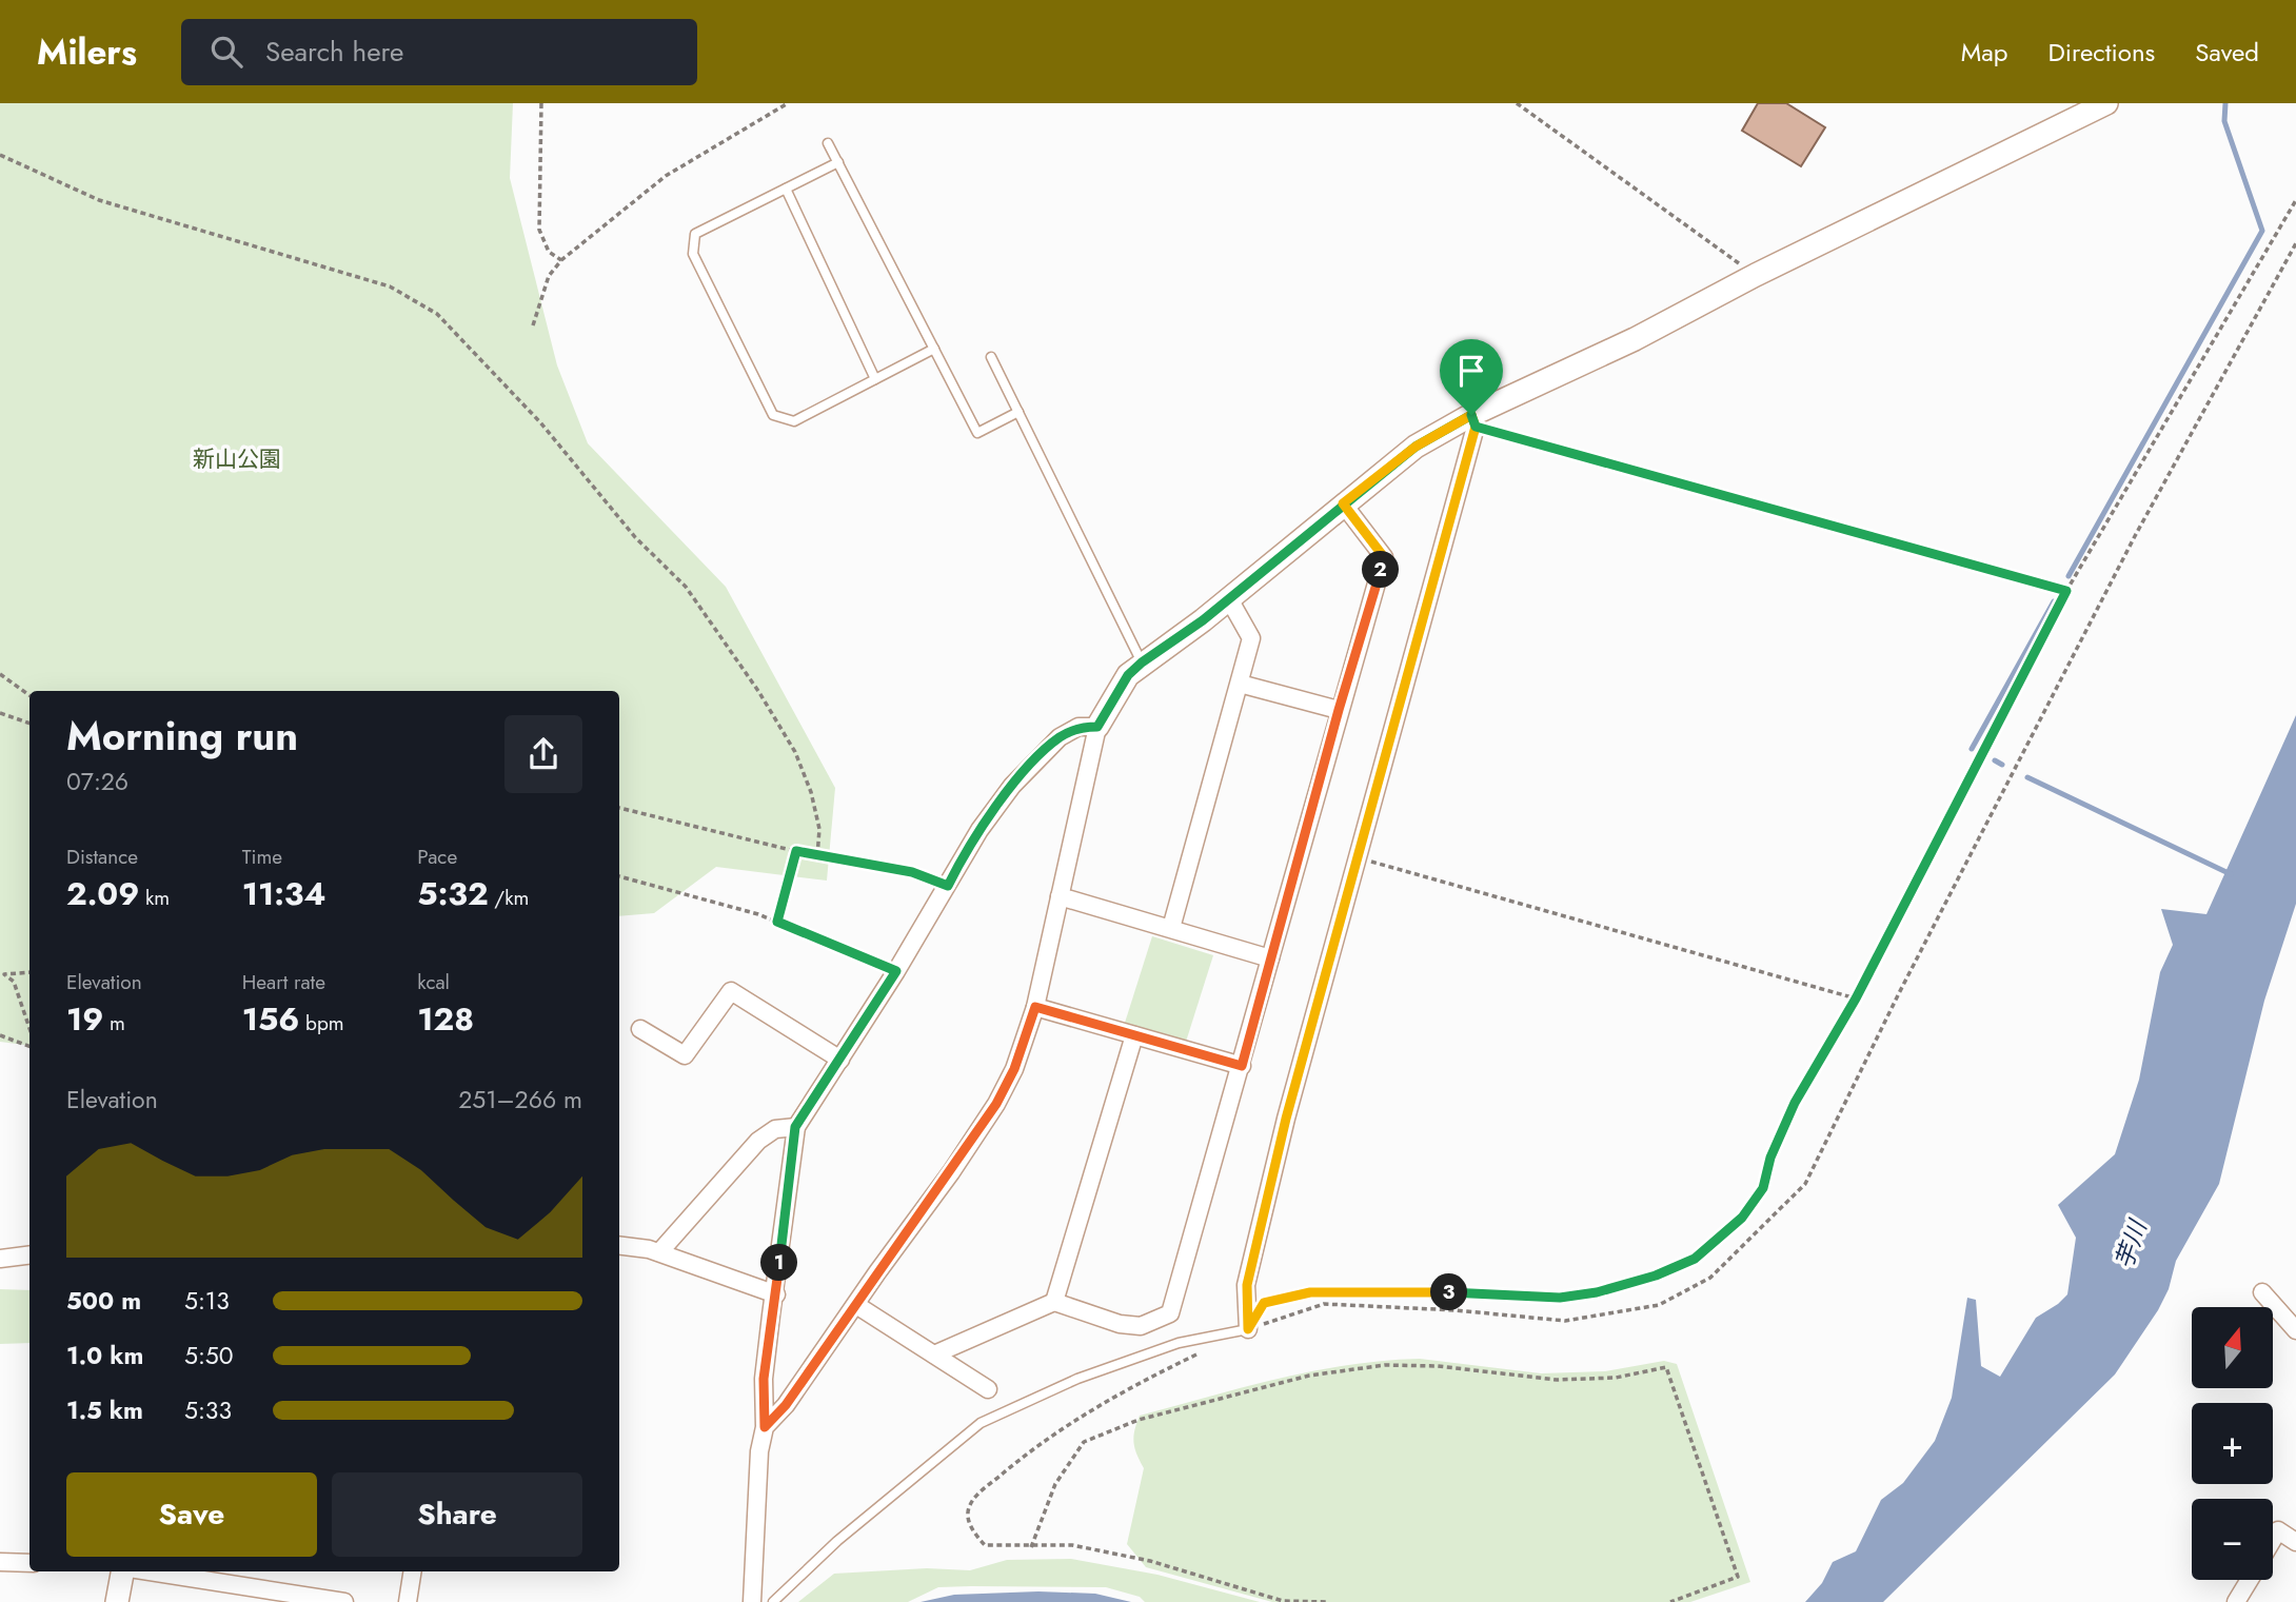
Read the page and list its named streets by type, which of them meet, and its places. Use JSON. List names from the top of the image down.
{
  "water": ["芋川"],
  "parks": ["新山公園"],
  "north": "top",
  "page": {
    "header": "Milers",
    "search": "Search here",
    "nav": ["Map", "Directions", "Saved"],
    "pins": ["2", "1", "3"],
    "heading": ["Morning run", "07:26"],
    "stats": [
      ["Distance", "2.09 km"],
      ["Time", "11:34"],
      ["Pace", "5:32 /km"],
      ["Elevation", "19 m"],
      ["Heart rate", "156 bpm"],
      ["kcal", "128"]
    ],
    "chart": ["Elevation", "251–266 m"],
    "list": [
      {
        "name": "500 m",
        "note": "5:13"
      },
      {
        "name": "1.0 km",
        "note": "5:50"
      },
      {
        "name": "1.5 km",
        "note": "5:33"
      }
    ],
    "map_buttons": ["+", "−"],
    "buttons": ["Save", "Share"]
  }
}
